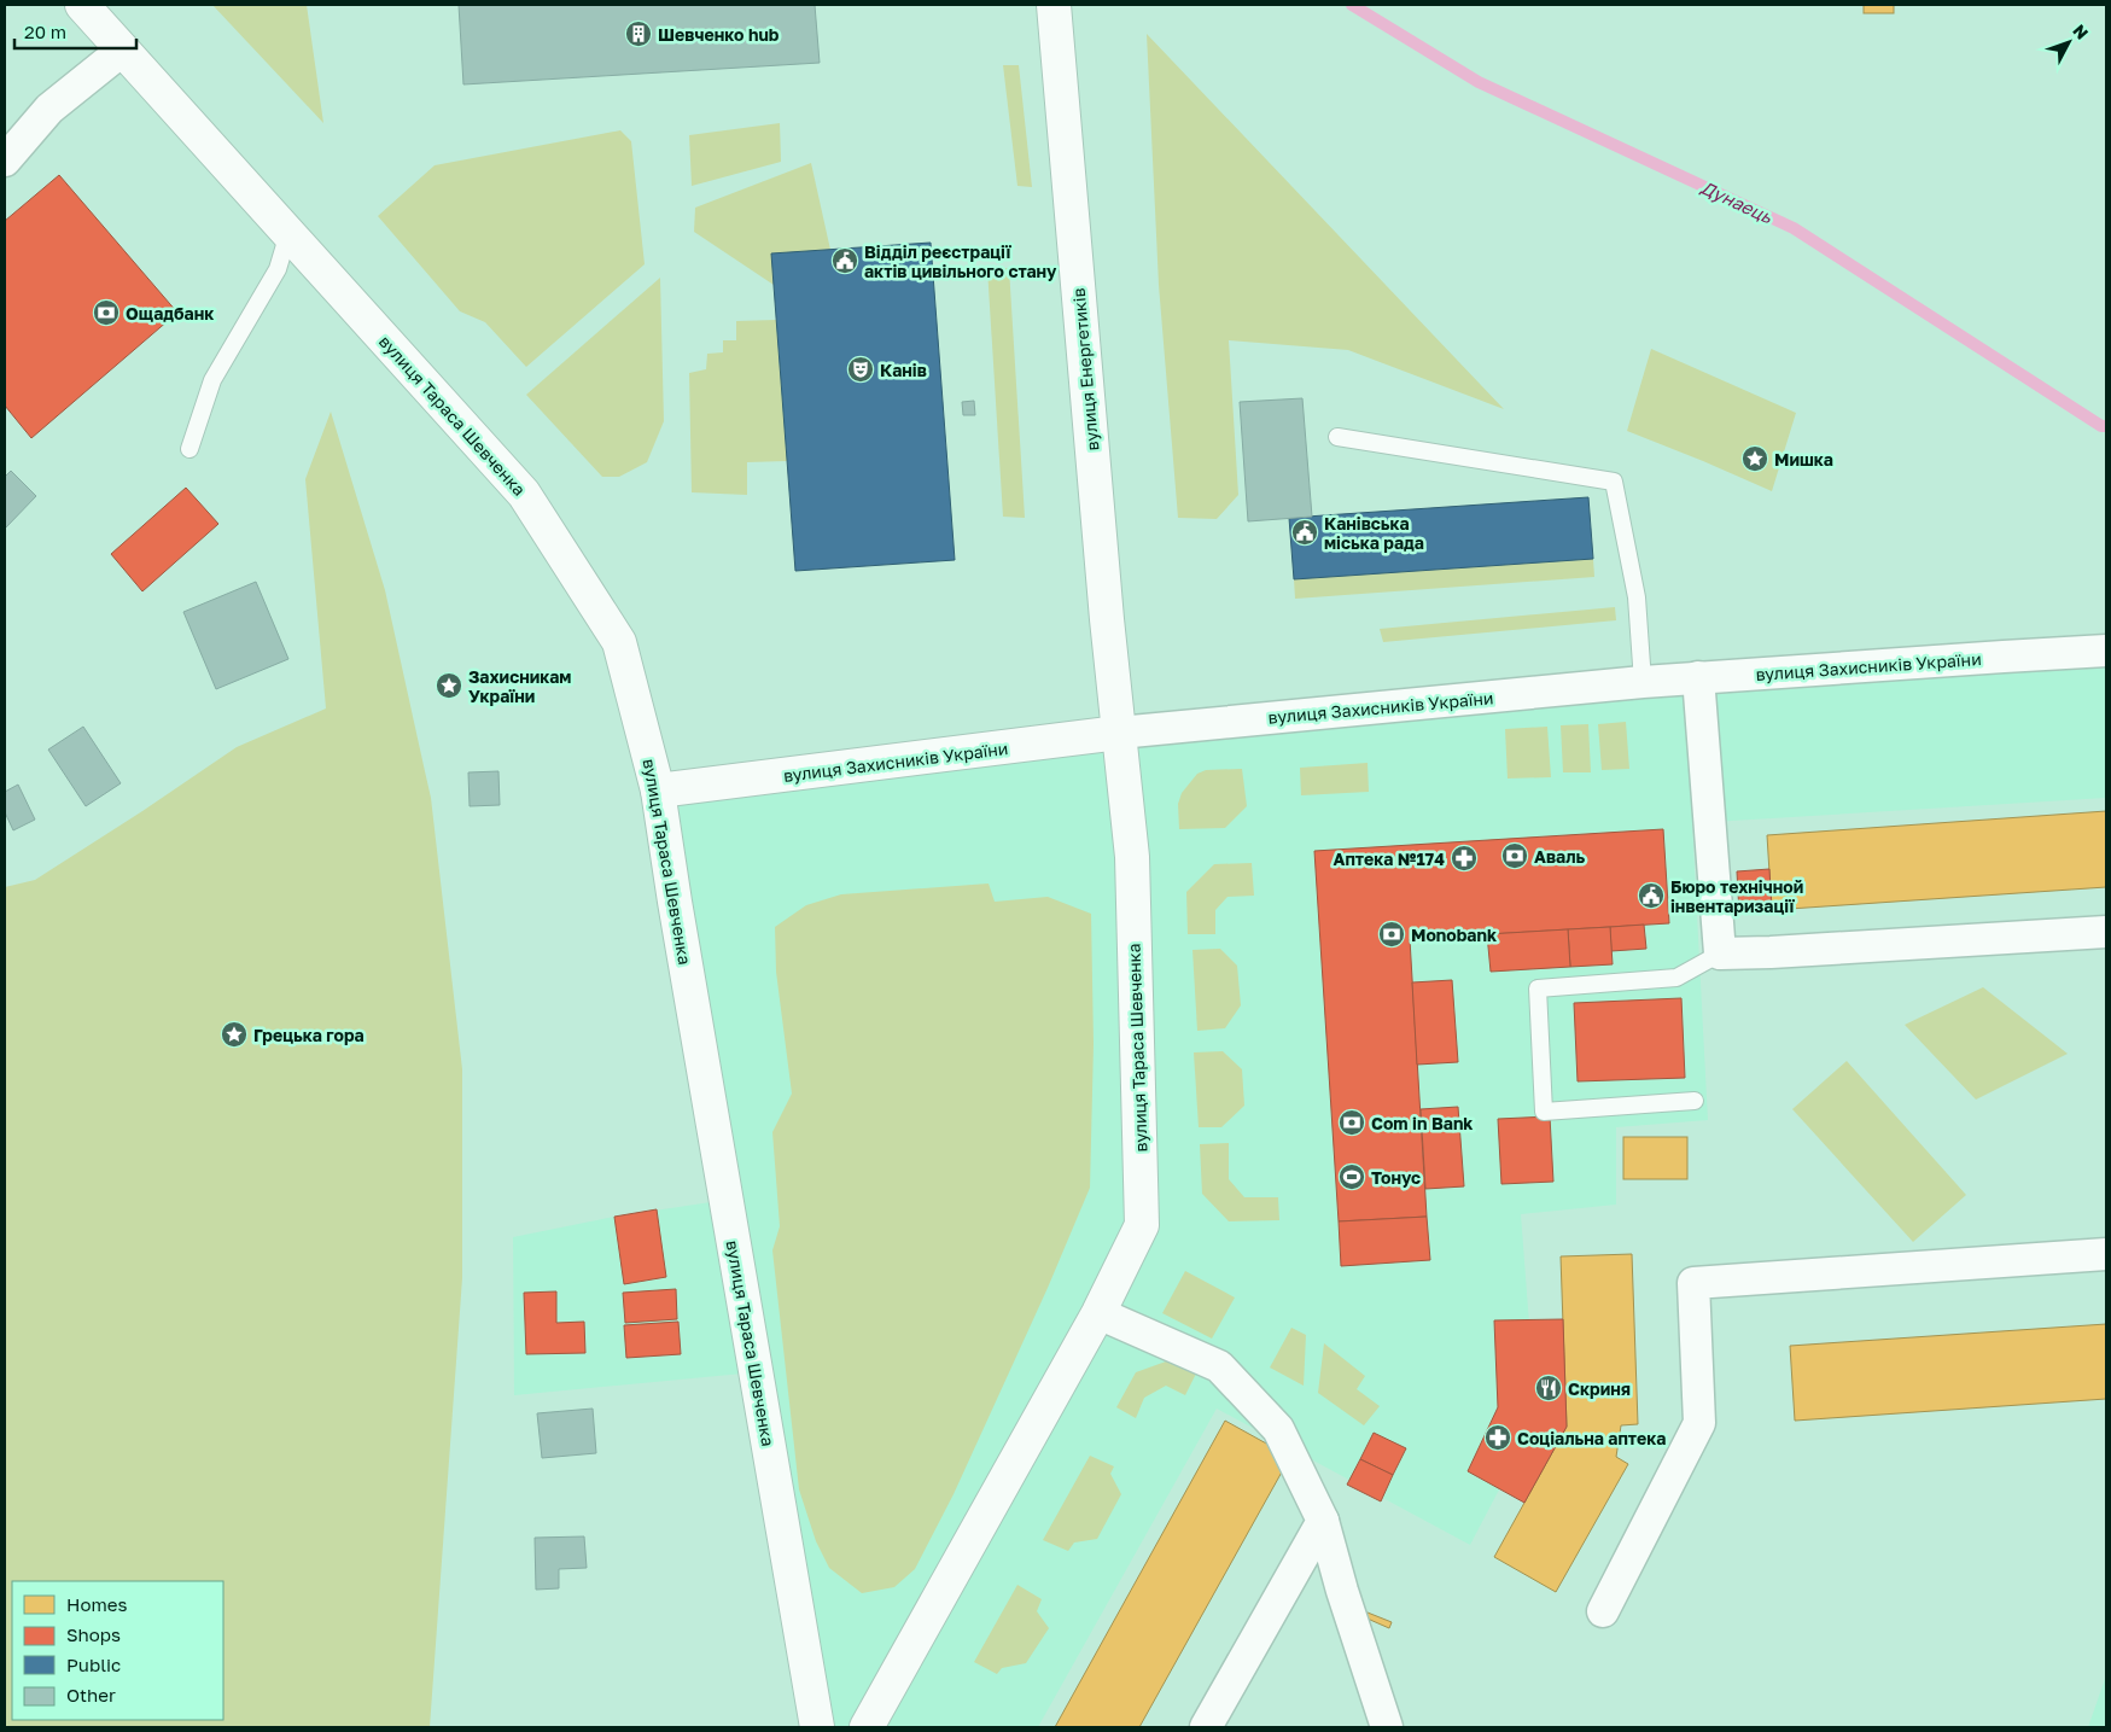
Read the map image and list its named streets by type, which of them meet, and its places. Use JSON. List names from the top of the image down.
{
  "streets": {
    "main road": ["вулиця Енергетиків", "вулиця Тараса Шевченка", "вулиця Захисників України"]
  },
  "crossings": [
    ["вулиця Енергетиків", "вулиця Тараса Шевченка"],
    ["вулиця Енергетиків", "вулиця Захисників України"],
    ["вулиця Тараса Шевченка", "вулиця Захисників України"]
  ],
  "water": ["Дунаець"],
  "places": {
    "building": ["Шевченко hub"],
    "public building": ["Відділ реєстрації актів цивільного стану", "Канівська міська рада", "Бюро технічной інвентаризації"],
    "bank": [
      "Ощадбанк",
      "Аваль",
      "Monobank",
      "Com in Bank"
    ],
    "theatre": ["Канів"],
    "place": ["Мишка", "Захисникам України", "Грецька гора"],
    "pharmacy": ["Аптека №174", "Соціальна аптека"],
    "sports": ["Тонус"],
    "restaurant": ["Скриня"]
  },
  "legend": [
    "Homes",
    "Shops",
    "Public",
    "Other"
  ],
  "scale_bar": "20 m",
  "north": "top right"
}
